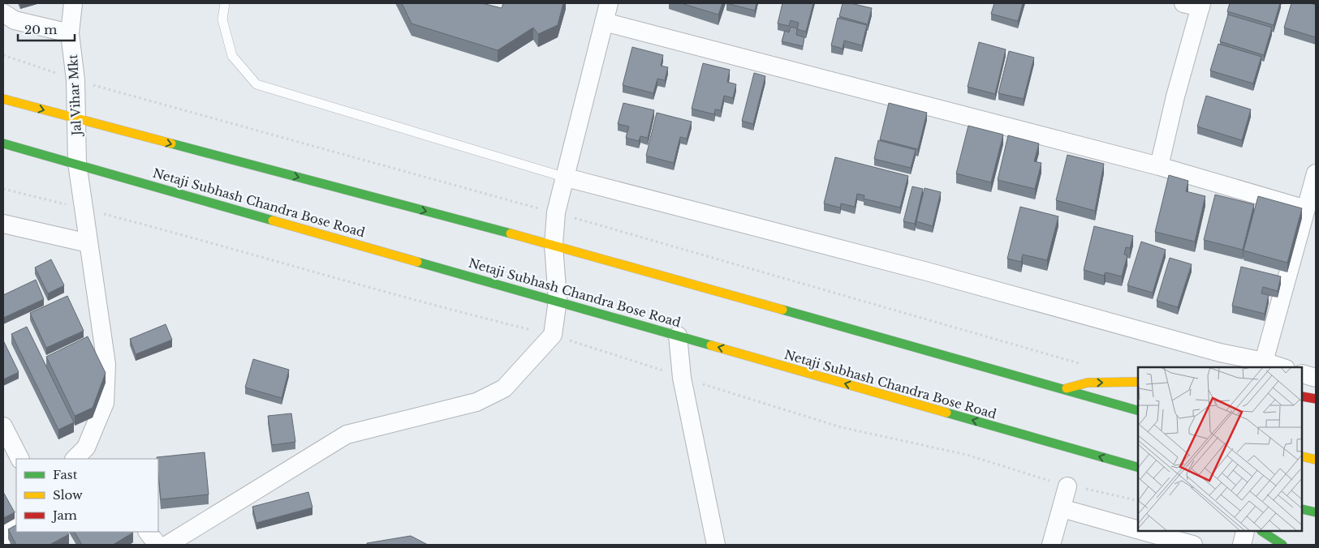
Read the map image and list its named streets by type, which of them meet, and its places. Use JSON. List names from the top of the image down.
{
  "streets": {
    "main road": ["Netaji Subhash Chandra Bose Road"],
    "street": ["Jal Vihar Mkt"]
  },
  "crossings": [
    ["Jal Vihar Mkt", "Netaji Subhash Chandra Bose Road"]
  ],
  "legend": ["Fast", "Slow", "Jam"],
  "scale_bar": "20 m"
}
